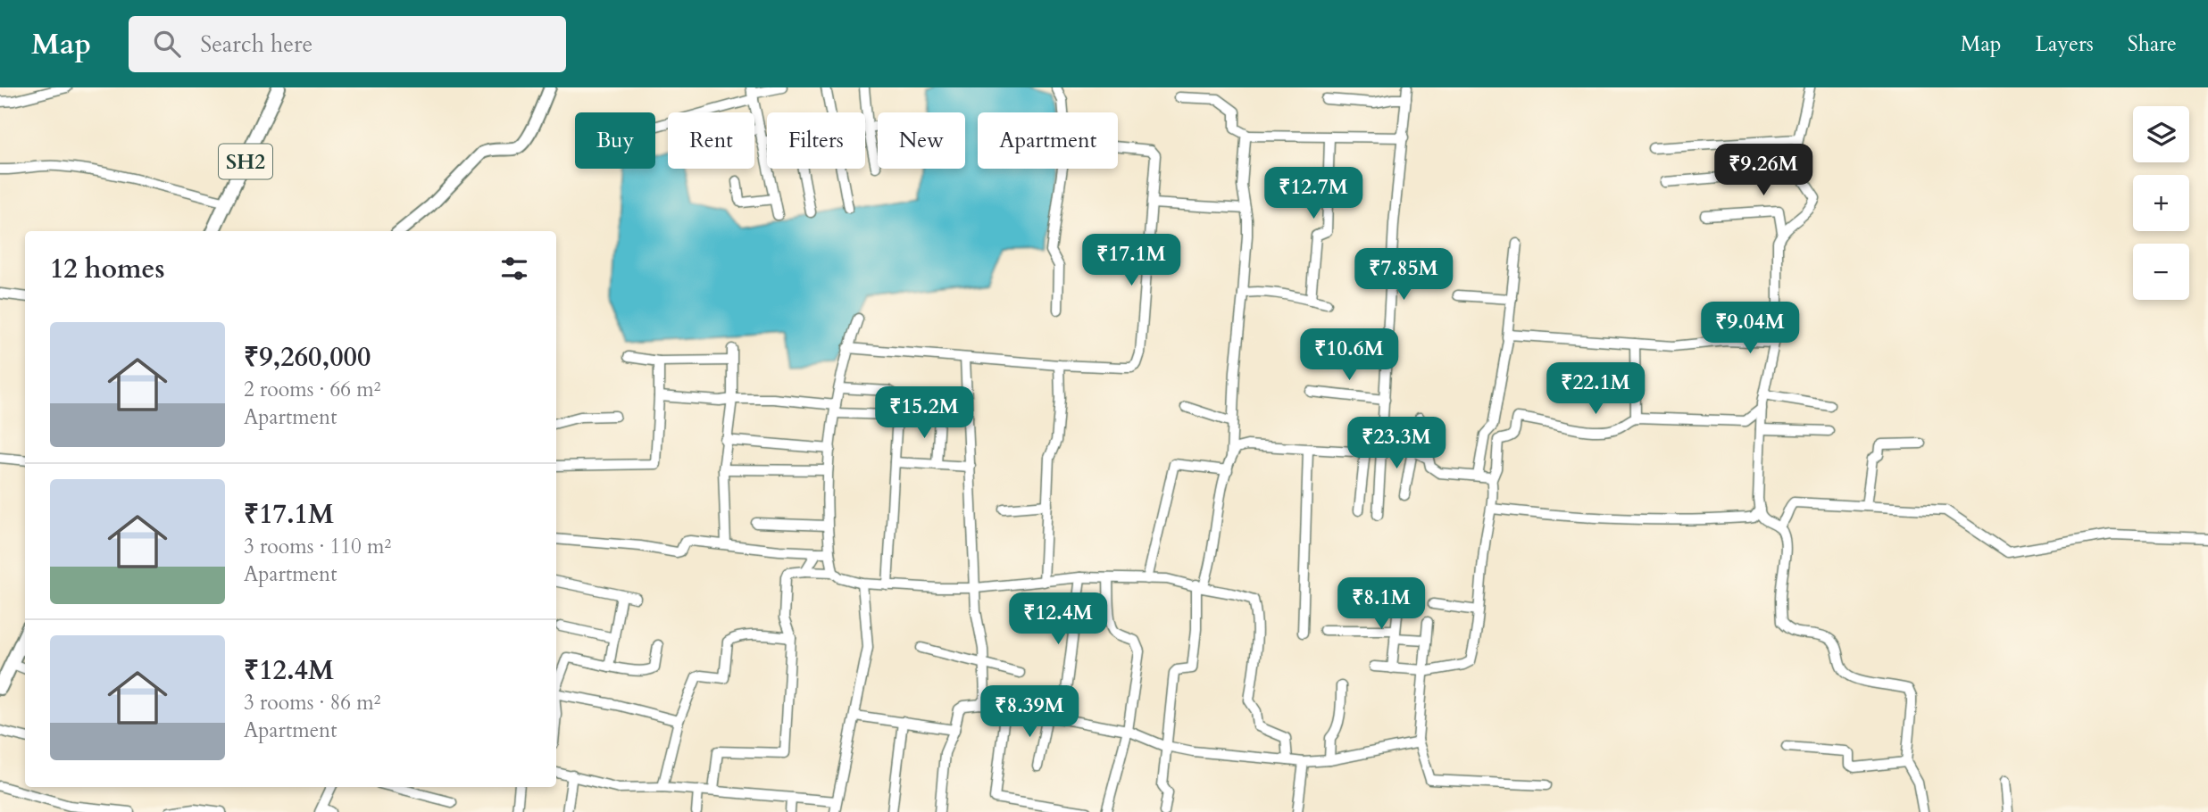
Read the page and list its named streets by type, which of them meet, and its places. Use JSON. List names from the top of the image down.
{
  "streets": {
    "main road": ["SH2"]
  },
  "page": {
    "header": "Map",
    "search": "Search here",
    "nav": ["Map", "Layers", "Share"],
    "map_buttons": ["+", "−"],
    "chip": [
      "Buy",
      "Rent",
      "Filters",
      "New",
      "Apartment"
    ],
    "price": [
      "₹9.26M",
      "₹12.7M",
      "₹17.1M",
      "₹7.85M",
      "₹9.04M",
      "₹10.6M",
      "₹22.1M",
      "₹15.2M",
      "₹23.3M",
      "₹8.1M",
      "₹12.4M",
      "₹8.39M"
    ],
    "heading": "12 homes",
    "list": [
      {
        "name": "₹9,260,000",
        "note": "2 rooms · 66 m² · Apartment"
      },
      {
        "name": "₹17.1M",
        "note": "3 rooms · 110 m² · Apartment"
      },
      {
        "name": "₹12.4M",
        "note": "3 rooms · 86 m² · Apartment"
      }
    ]
  }
}
